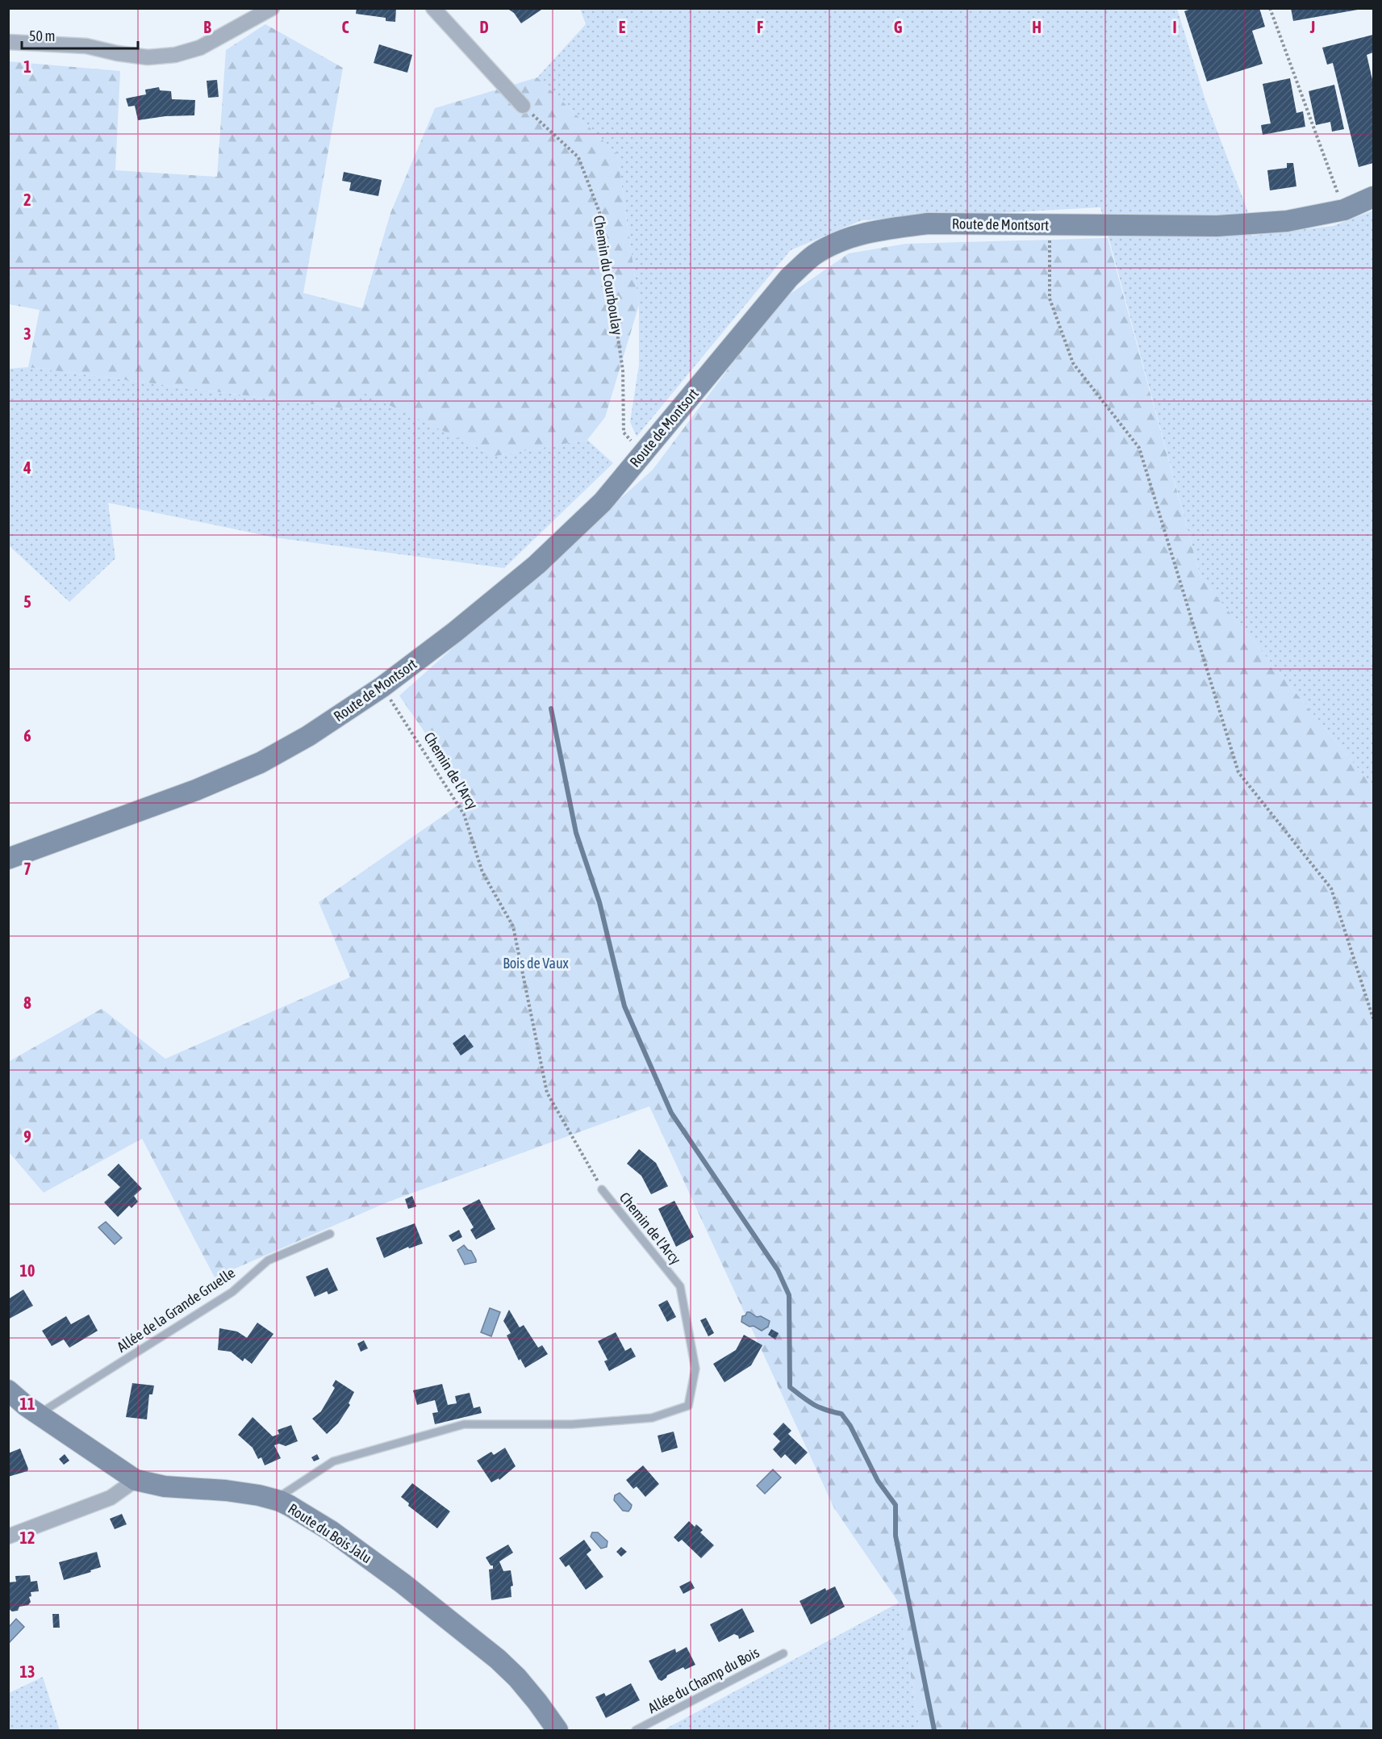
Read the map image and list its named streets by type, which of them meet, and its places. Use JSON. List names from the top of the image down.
{
  "streets": {
    "street": ["Route de Montsort", "Route du Bois Jalu"],
    "lane": ["Chemin de l'Arcy", "Allée de la Grande Gruelle", "Allée du Champ du Bois"],
    "path": ["Chemin du Courboulay"]
  },
  "crossings": [
    ["Route de Montsort", "Chemin du Courboulay"],
    ["Route de Montsort", "Chemin de l'Arcy"],
    ["Chemin de l'Arcy", "Route du Bois Jalu"],
    ["Allée de la Grande Gruelle", "Route du Bois Jalu"]
  ],
  "parks": ["Bois de Vaux"],
  "scale_bar": "50 m",
  "grid": {
    "columns": [
      "B",
      "C",
      "D",
      "E",
      "F",
      "G",
      "H",
      "I",
      "J"
    ],
    "rows": [
      "1",
      "2",
      "3",
      "4",
      "5",
      "6",
      "7",
      "8",
      "9",
      "10",
      "11",
      "12",
      "13"
    ]
  }
}
